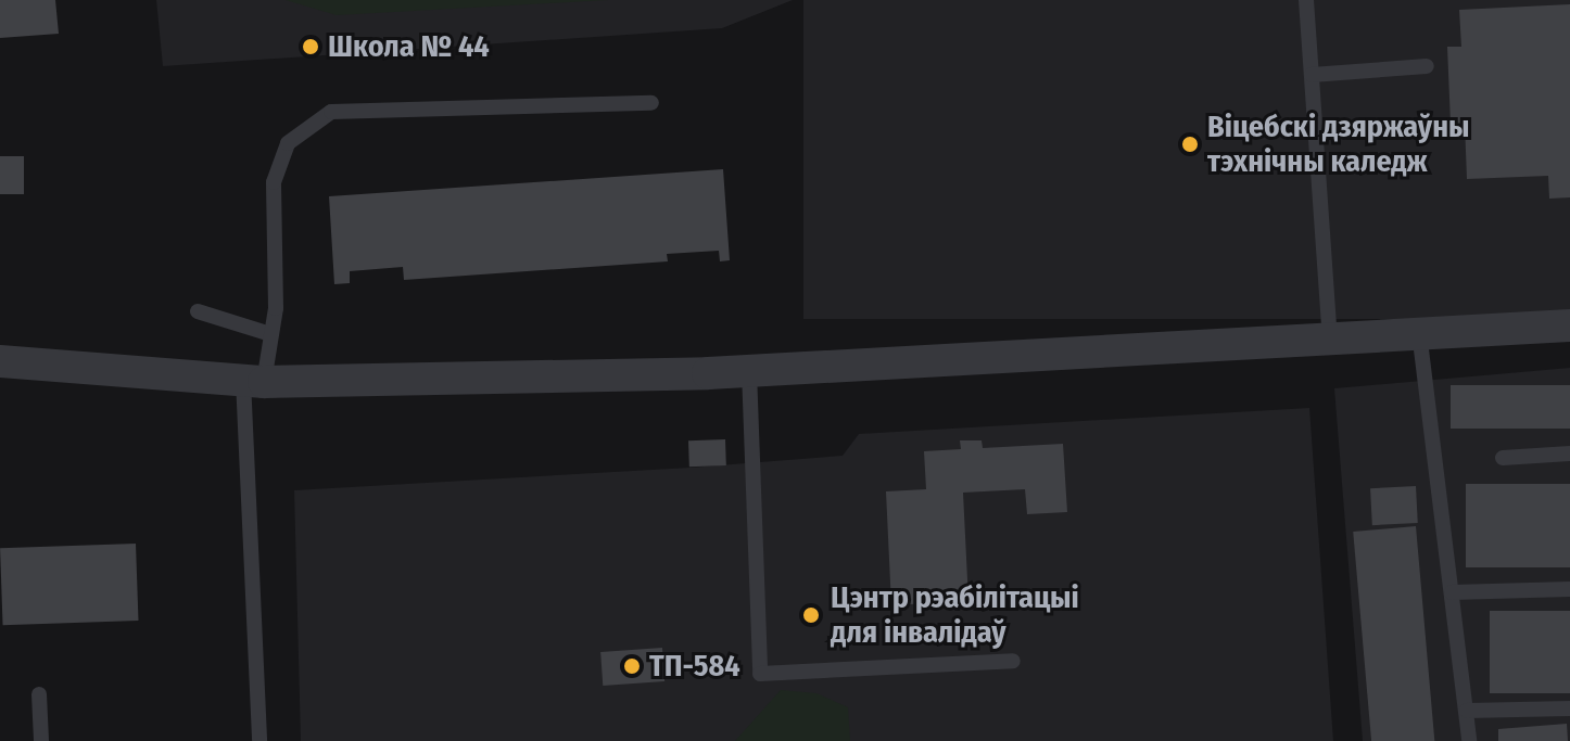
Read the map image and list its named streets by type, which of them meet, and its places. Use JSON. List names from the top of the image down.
{
  "places": [
    "Школа № 44",
    "Віцебскі дзяржаўны тэхнічны каледж",
    "Цэнтр рэабілітацыі для інвалідаў",
    "ТП-584"
  ]
}
